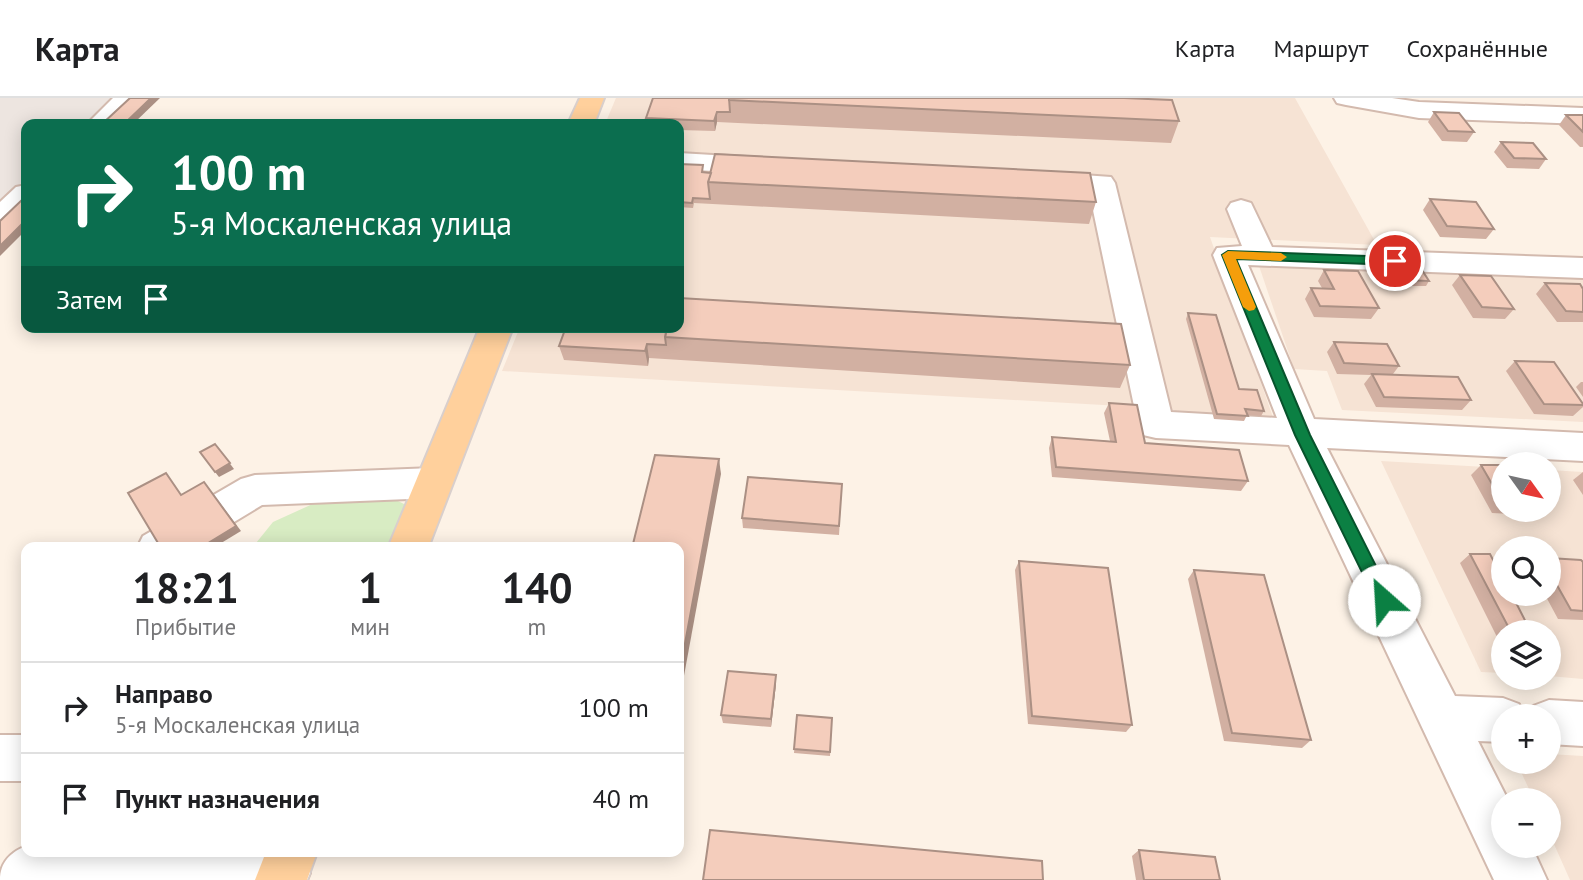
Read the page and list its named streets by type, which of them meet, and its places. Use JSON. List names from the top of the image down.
{
  "north": "bottom right",
  "page": {
    "header": "Карта",
    "nav": ["Карта", "Маршрут", "Сохранённые"],
    "turn": ["100 m", "5-я Москаленская улица"],
    "then": "Затем",
    "map_buttons": ["+", "−"],
    "eta": [
      "18:21",
      "Прибытие",
      "1",
      "мин",
      "140",
      "m"
    ],
    "list": [
      {
        "name": "Направо",
        "note": "5-я Москаленская улица",
        "value": "100 m"
      },
      {
        "name": "Пункт назначения",
        "value": "40 m"
      }
    ]
  }
}
